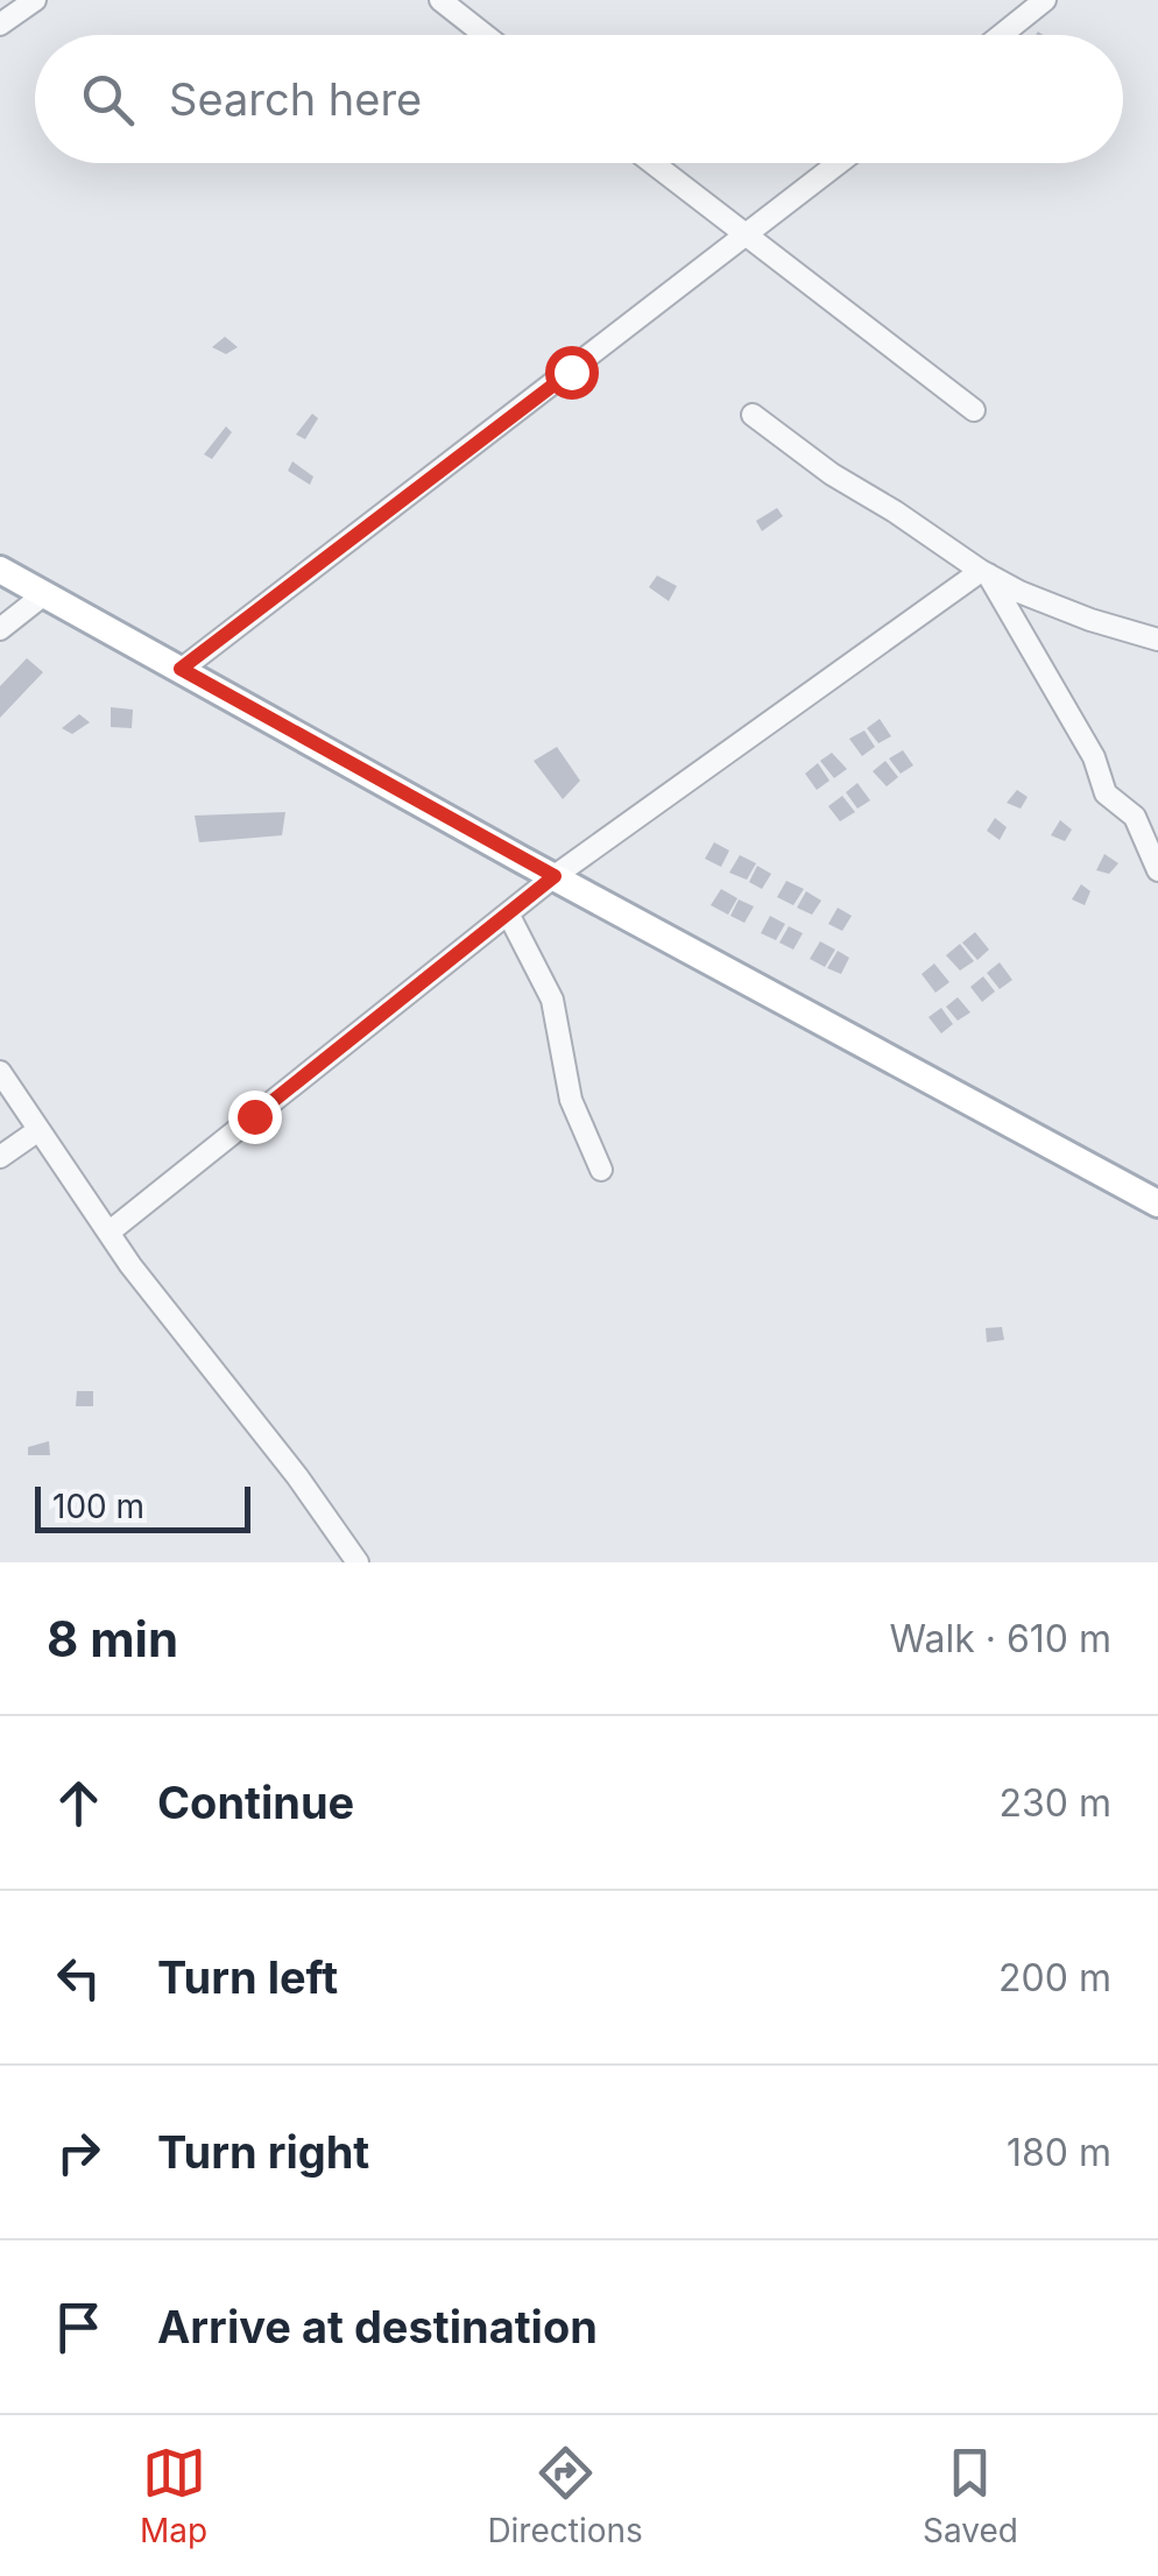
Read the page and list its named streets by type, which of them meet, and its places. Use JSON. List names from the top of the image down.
{
  "scale_bar": "100 m",
  "page": {
    "search": "Search here",
    "scale": "100 m",
    "heading": ["8 min", "Walk · 610 m"],
    "list": [
      ["Continue", "230 m"],
      ["Turn left", "200 m"],
      ["Turn right", "180 m"],
      "Arrive at destination"
    ],
    "nav": ["Map", "Directions", "Saved"]
  }
}
